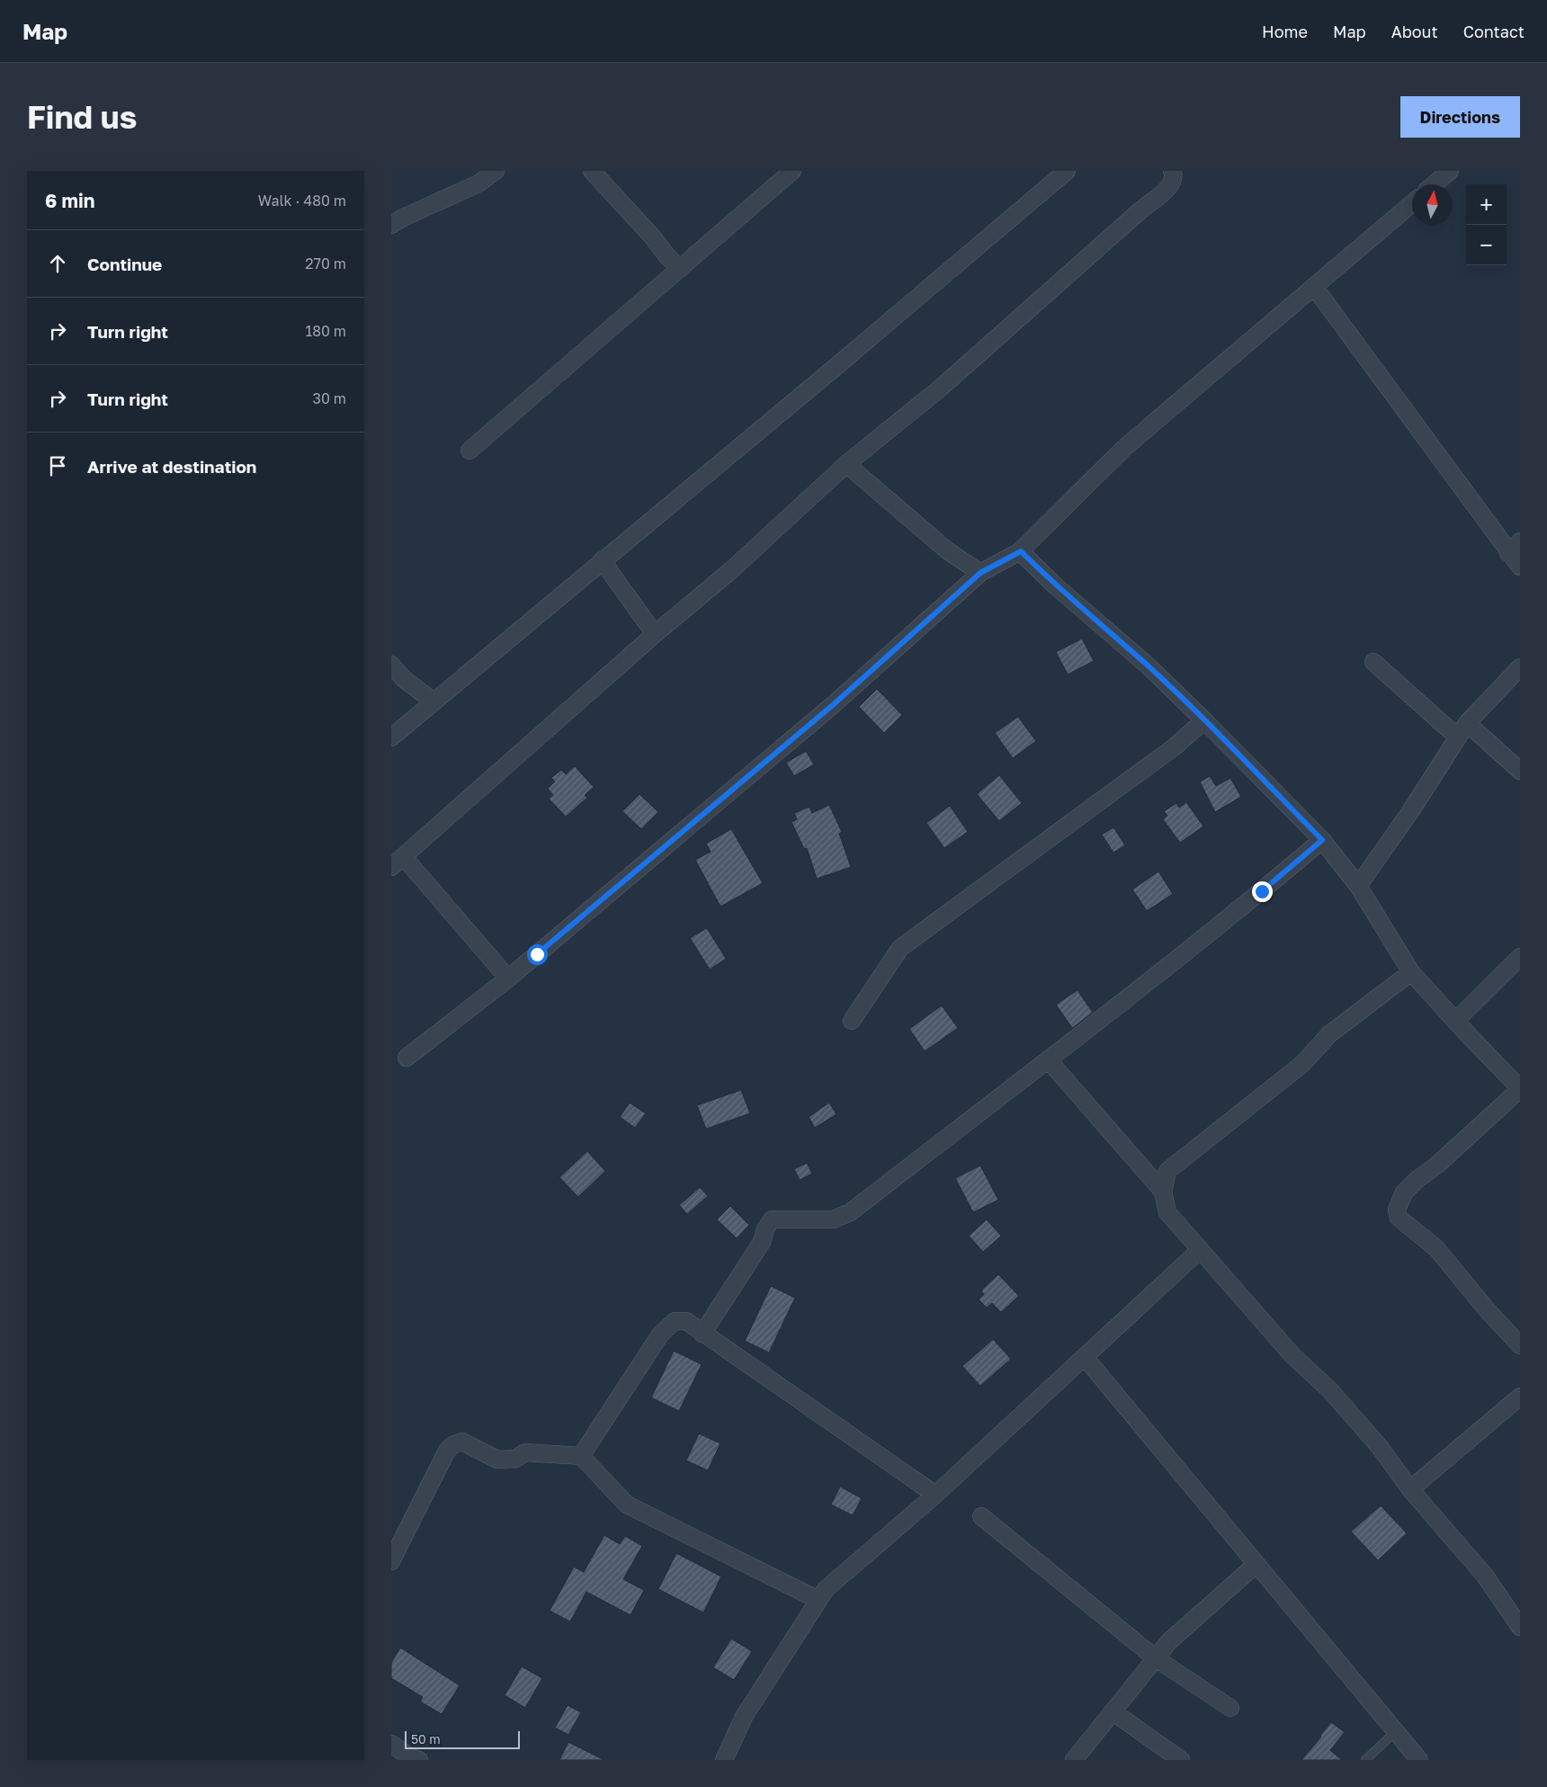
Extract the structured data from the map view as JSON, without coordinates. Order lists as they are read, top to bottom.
{
  "scale_bar": "50 m",
  "north": "top",
  "page": {
    "header": "Map",
    "nav": [
      "Home",
      "Map",
      "About",
      "Contact"
    ],
    "buttons": "Directions",
    "title": "Find us",
    "heading": ["6 min", "Walk · 480 m"],
    "map_buttons": ["+", "−"],
    "list": [
      ["Continue", "270 m"],
      ["Turn right", "180 m"],
      ["Turn right", "30 m"],
      "Arrive at destination"
    ],
    "scale": "50 m"
  }
}
